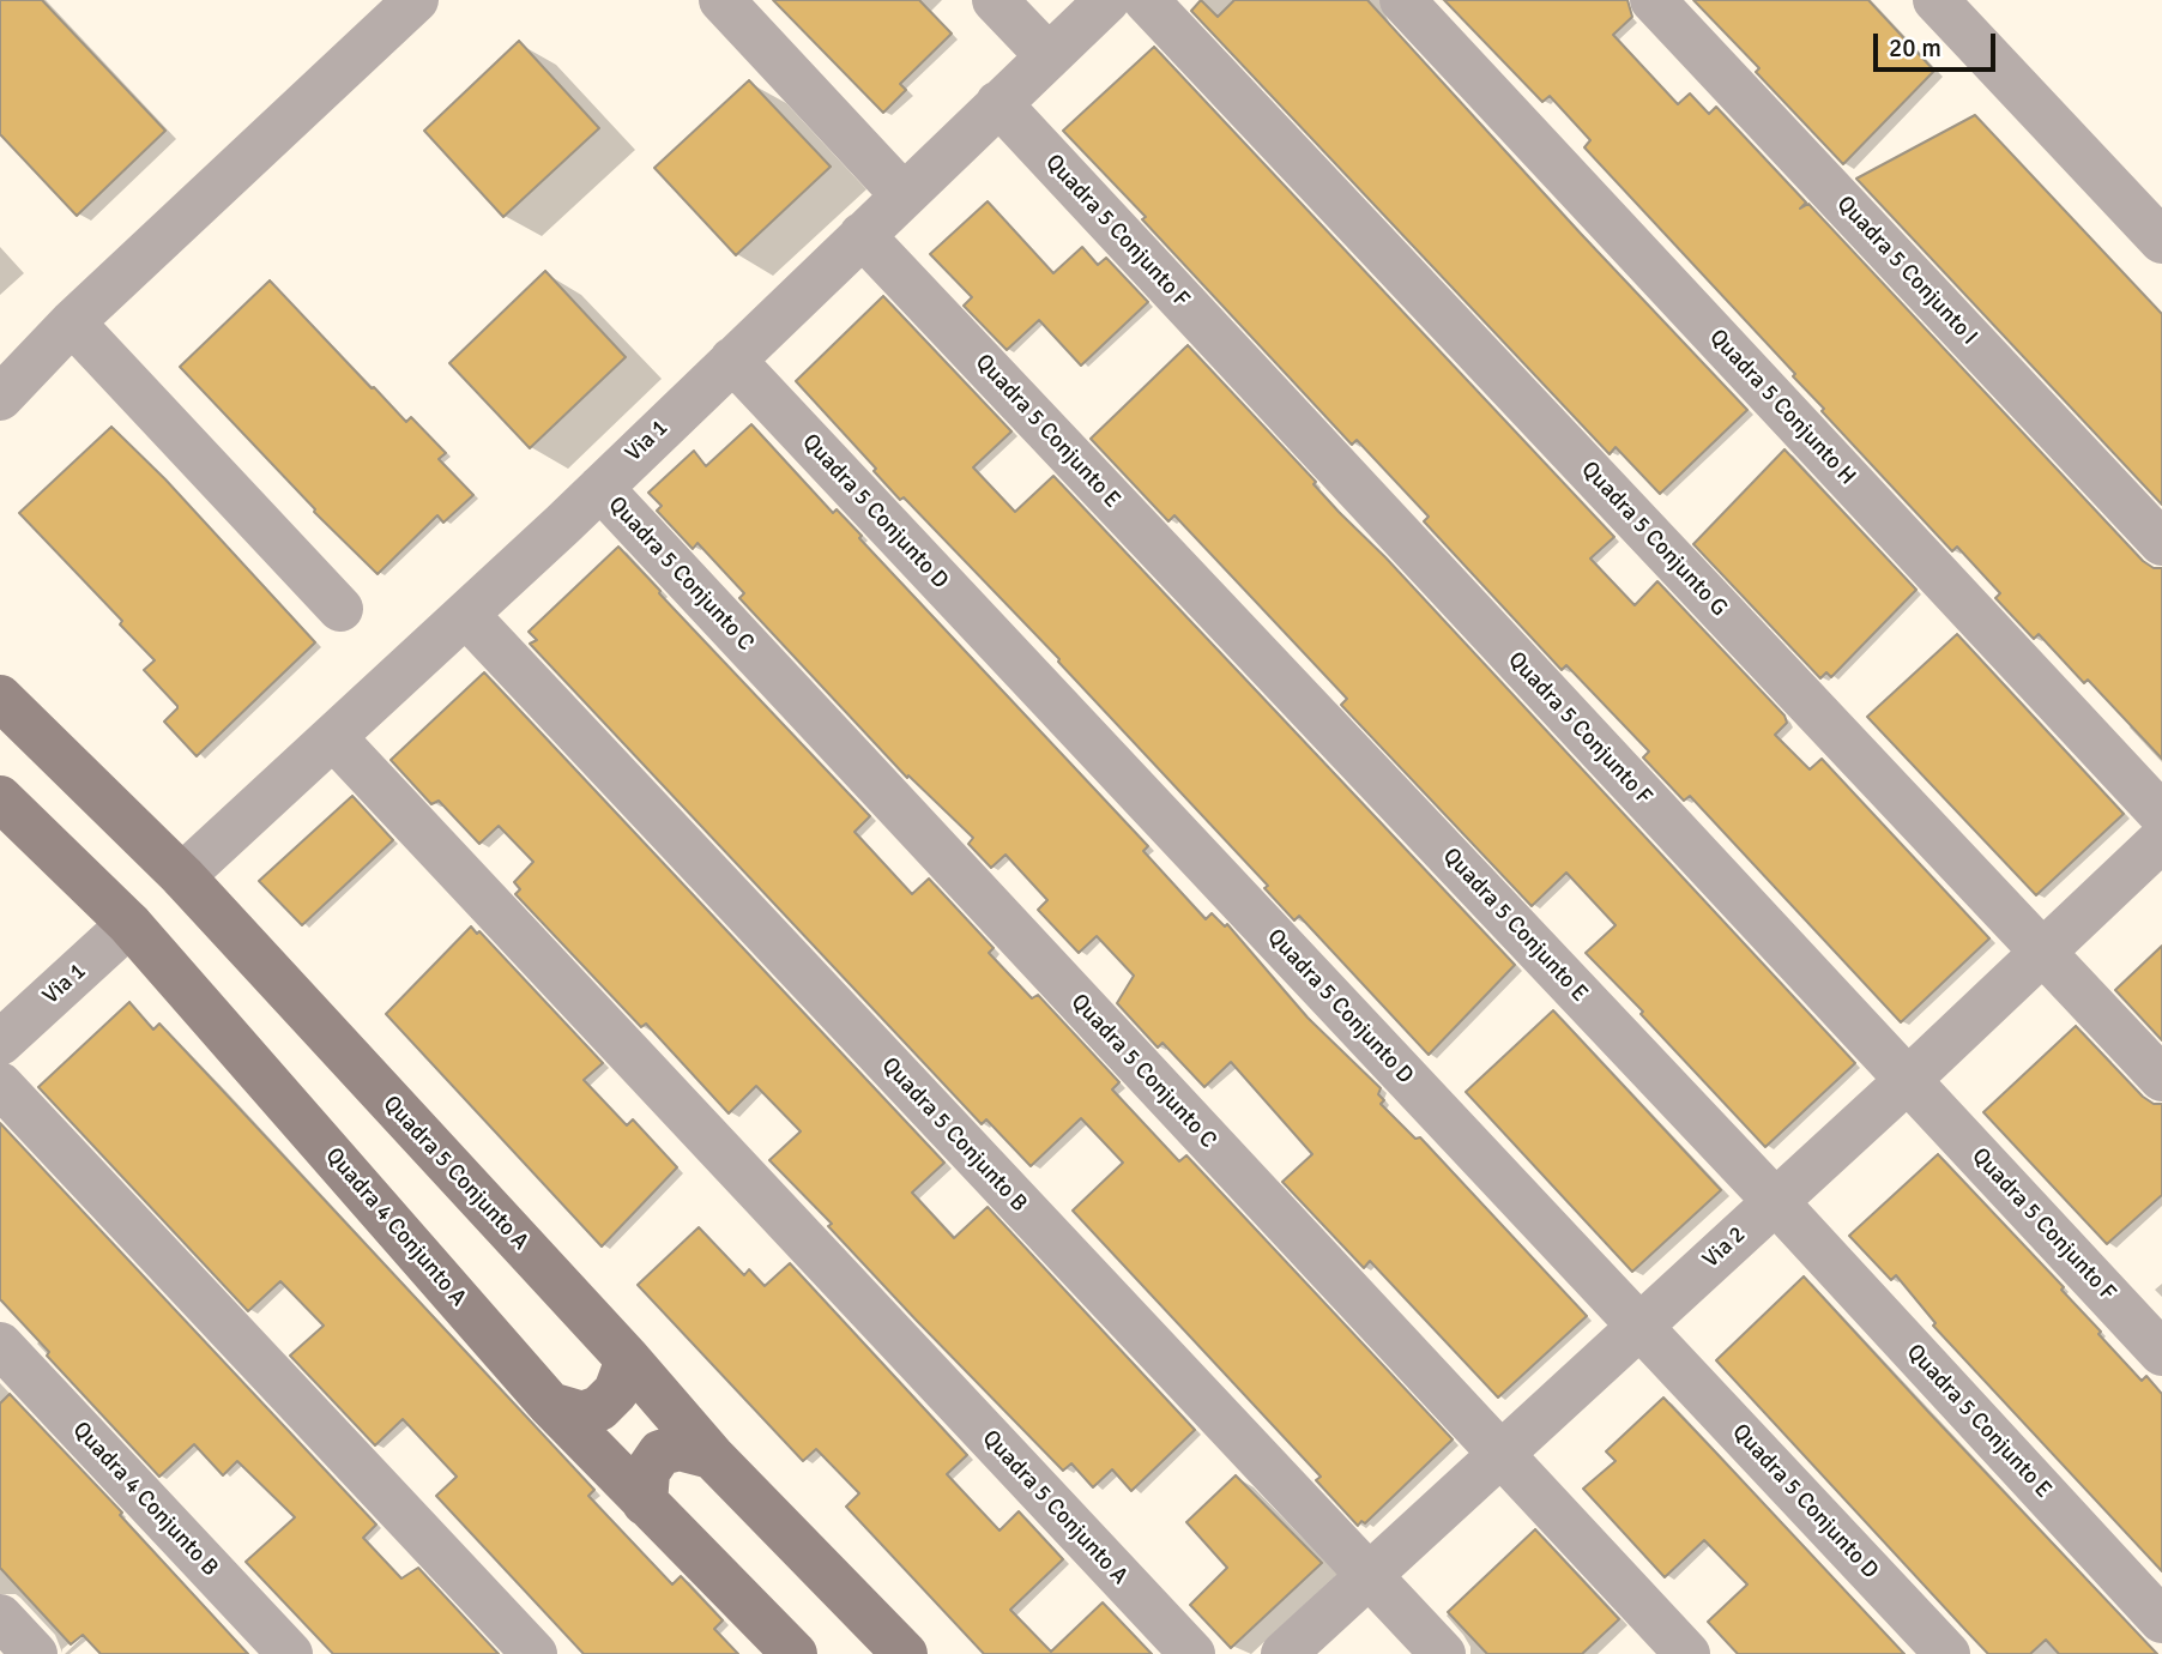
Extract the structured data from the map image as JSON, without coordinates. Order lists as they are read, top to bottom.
{
  "streets": {
    "street": [
      "Quadra 5 Conjunto F",
      "Quadra 5 Conjunto I",
      "Quadra 5 Conjunto H",
      "Quadra 5 Conjunto E",
      "Via 1",
      "Quadra 5 Conjunto D",
      "Quadra 5 Conjunto G",
      "Quadra 5 Conjunto C",
      "Quadra 5 Conjunto B",
      "Quadra 5 Conjunto A",
      "Quadra 4 Conjunto A",
      "Via 2",
      "Quadra 4 Conjunto B"
    ]
  },
  "crossings": [
    ["Quadra 5 Conjunto F", "Via 1"],
    ["Quadra 5 Conjunto F", "Via 2"],
    ["Quadra 5 Conjunto E", "Via 1"],
    ["Quadra 5 Conjunto E", "Via 2"],
    ["Via 1", "Quadra 5 Conjunto D"],
    ["Via 1", "Quadra 5 Conjunto C"],
    ["Via 1", "Quadra 5 Conjunto B"],
    ["Via 1", "Quadra 5 Conjunto A"],
    ["Via 1", "Quadra 4 Conjunto A"],
    ["Quadra 5 Conjunto D", "Via 2"],
    ["Quadra 5 Conjunto G", "Via 2"],
    ["Quadra 5 Conjunto C", "Via 2"],
    ["Quadra 5 Conjunto B", "Via 2"]
  ],
  "scale_bar": "20 m"
}
